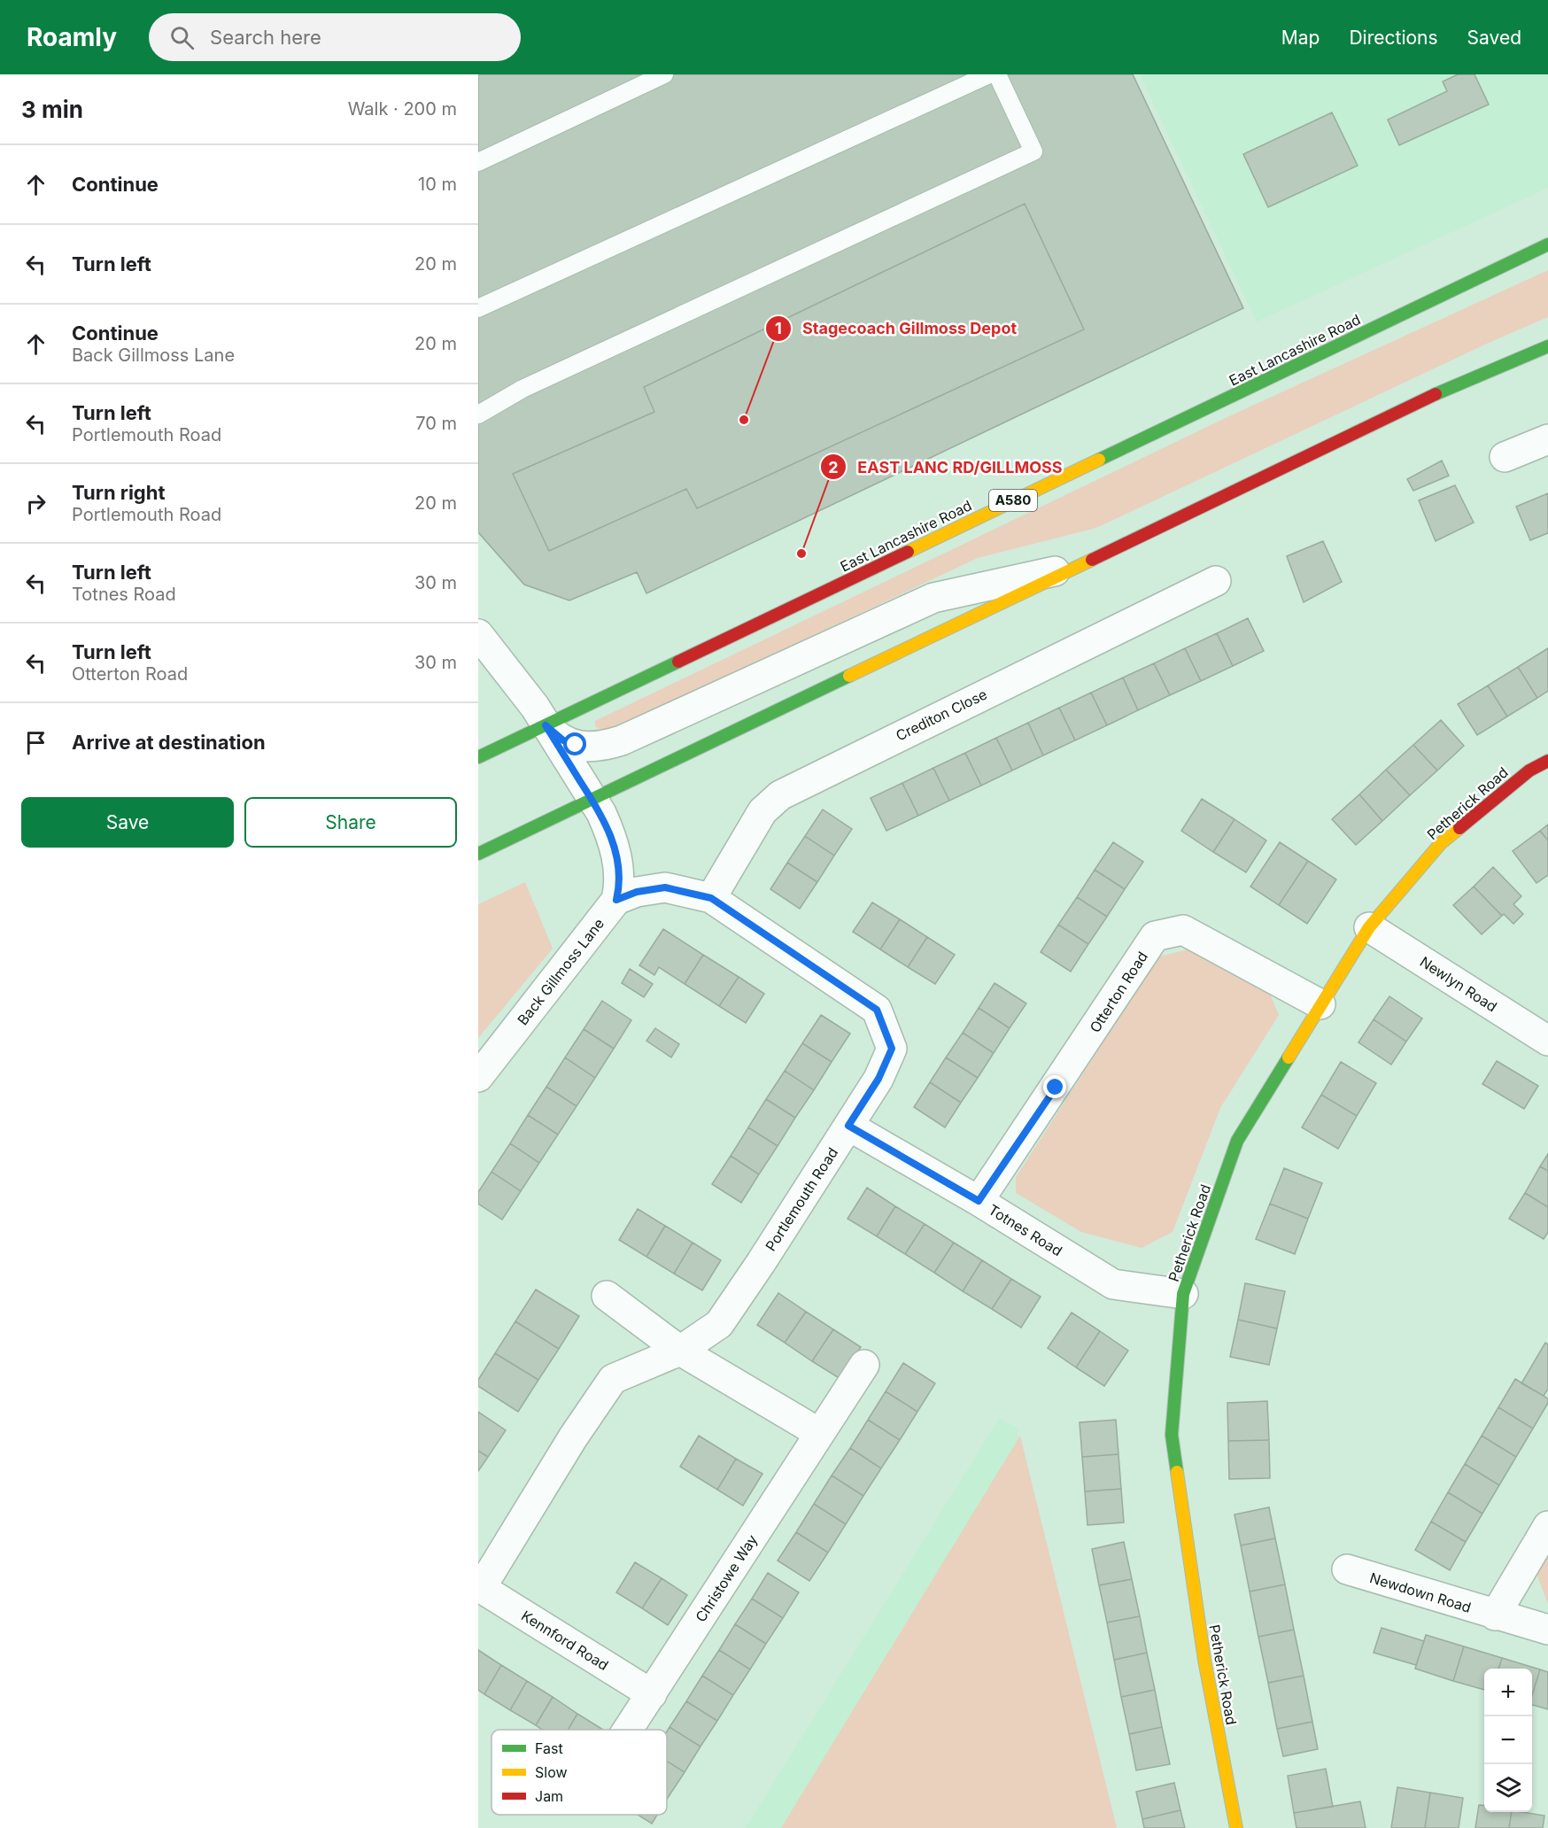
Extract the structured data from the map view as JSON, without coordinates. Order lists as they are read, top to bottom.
{
  "streets": {
    "main road": ["East Lancashire Road", "A580", "Petherick Road"],
    "street": [
      "Crediton Close",
      "Back Gillmoss Lane",
      "Newlyn Road",
      "Otterton Road",
      "Portlemouth Road",
      "Totnes Road",
      "Christowe Way",
      "Newdown Road",
      "Kennford Road"
    ]
  },
  "crossings": [
    ["Crediton Close", "Portlemouth Road"],
    ["Petherick Road", "Newlyn Road"],
    ["Petherick Road", "Otterton Road"],
    ["Petherick Road", "Totnes Road"],
    ["Back Gillmoss Lane", "Portlemouth Road"],
    ["Otterton Road", "Totnes Road"],
    ["Portlemouth Road", "Totnes Road"],
    ["Portlemouth Road", "Kennford Road"],
    ["Christowe Way", "Kennford Road"]
  ],
  "places": ["Stagecoach Gillmoss Depot", "EAST LANC RD/GILLMOSS"],
  "legend": ["Fast", "Slow", "Jam"],
  "page": {
    "header": "Roamly",
    "search": "Search here",
    "nav": ["Map", "Directions", "Saved"],
    "heading": ["3 min", "Walk · 200 m"],
    "list": [
      ["Continue", "10 m"],
      ["Turn left", "20 m"],
      ["Continue", "Back Gillmoss Lane", "20 m"],
      ["Turn left", "Portlemouth Road", "70 m"],
      ["Turn right", "Portlemouth Road", "20 m"],
      ["Turn left", "Totnes Road", "30 m"],
      ["Turn left", "Otterton Road", "30 m"],
      "Arrive at destination"
    ],
    "buttons": ["Save", "Share"],
    "map_buttons": ["+", "−"]
  }
}
